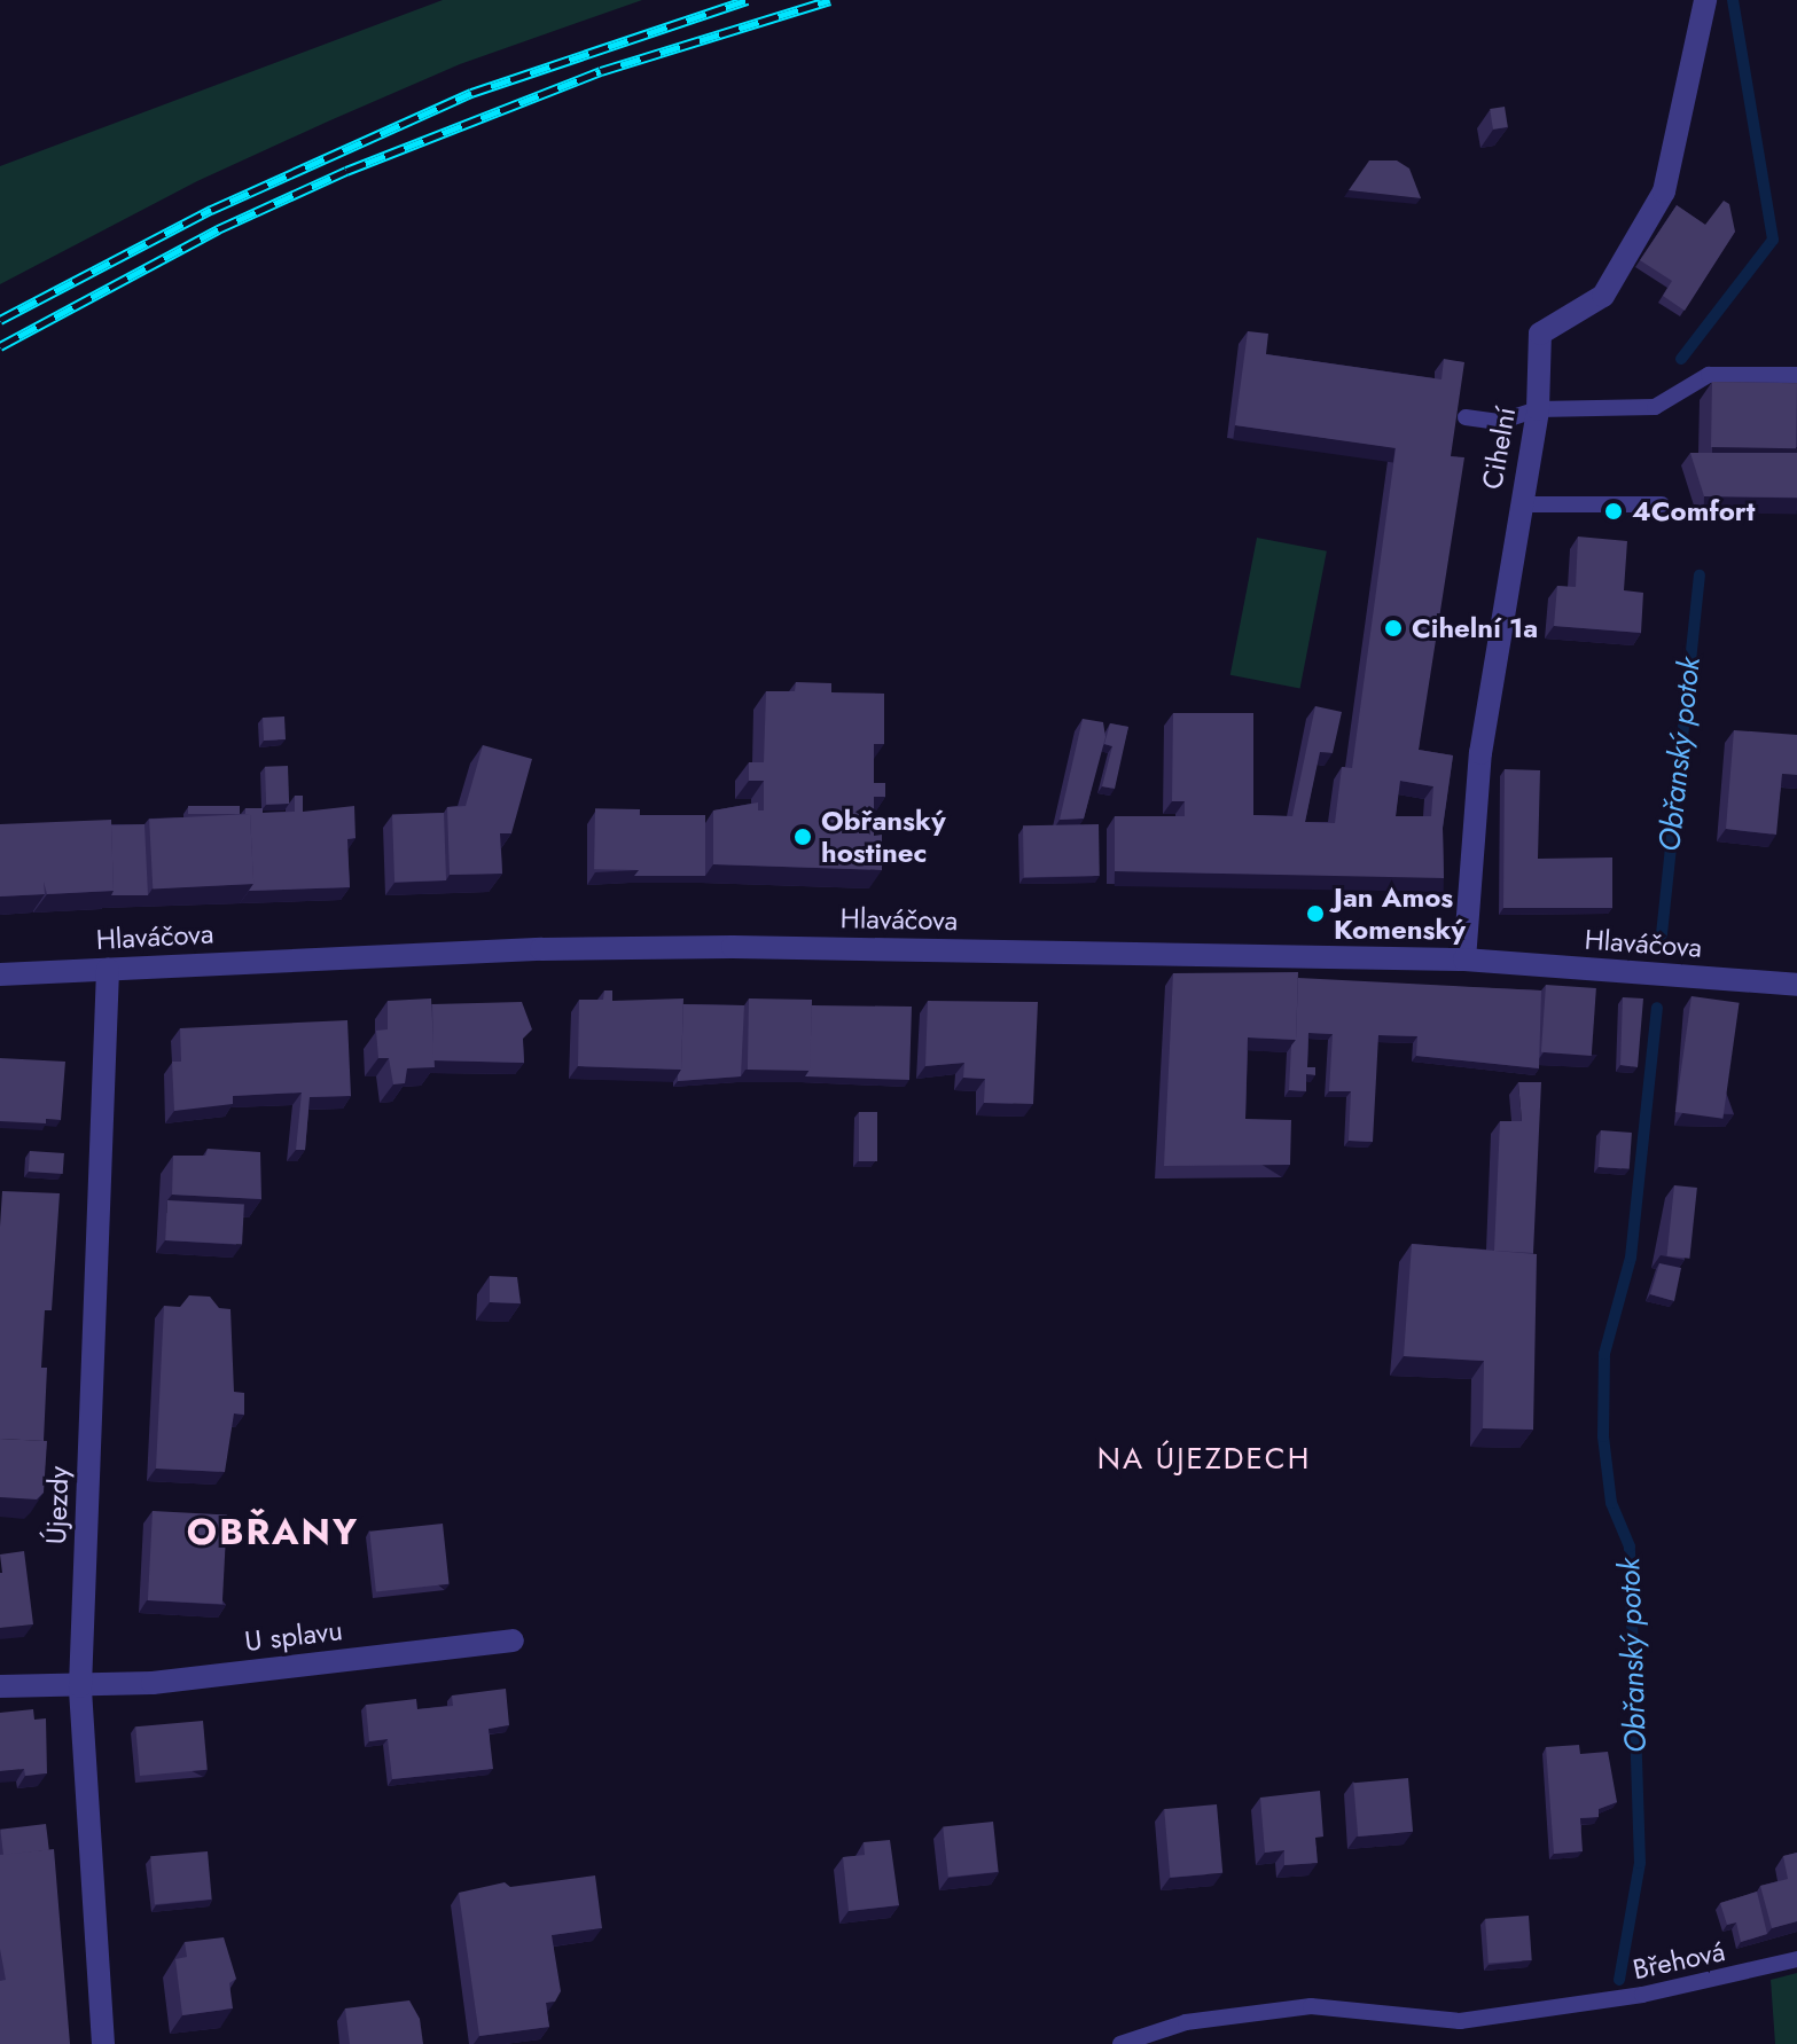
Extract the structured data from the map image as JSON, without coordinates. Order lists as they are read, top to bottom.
{
  "streets": {
    "street": [
      "Cihelní",
      "Hlaváčova",
      "Újezdy",
      "U splavu"
    ],
    "lane": ["Břehová"]
  },
  "crossings": [
    ["Cihelní", "Hlaváčova"],
    ["Hlaváčova", "Újezdy"],
    ["Újezdy", "U splavu"]
  ],
  "districts": ["NA ÚJEZDECH", "OBŘANY"],
  "water": ["Obřanský potok"],
  "places": [
    "4Comfort",
    "Cihelní 1a",
    "Obřanský hostinec",
    "Jan Amos Komenský"
  ]
}
